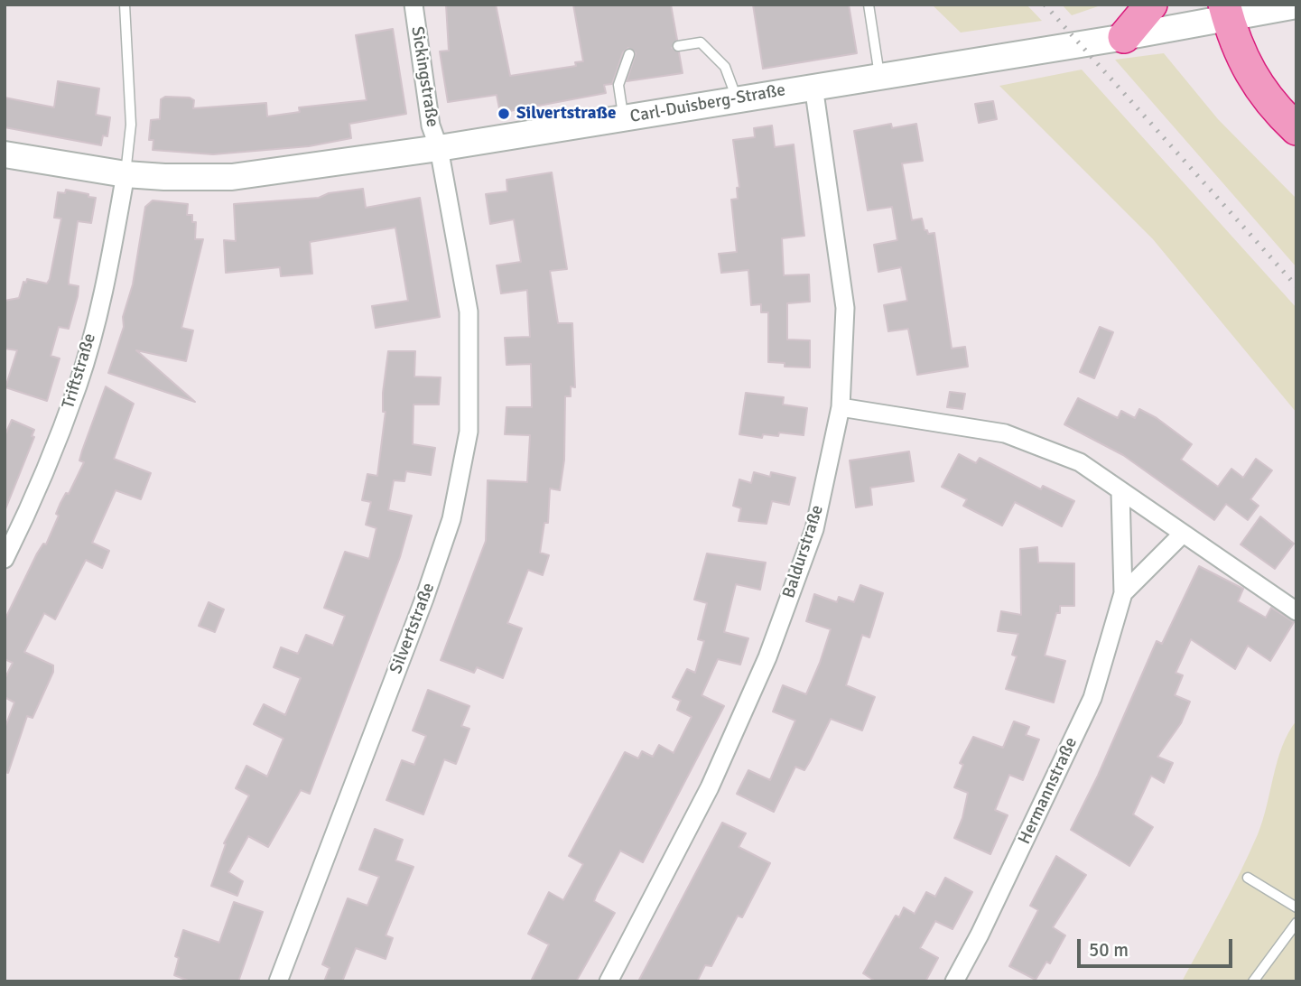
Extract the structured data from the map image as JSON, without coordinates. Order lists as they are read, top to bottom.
{
  "streets": {
    "main road": ["Carl-Duisberg-Straße"],
    "street": [
      "Sickingstraße",
      "Triftstraße",
      "Baldurstraße",
      "Silvertstraße",
      "Hermannstraße"
    ]
  },
  "crossings": [
    ["Sickingstraße", "Carl-Duisberg-Straße"],
    ["Sickingstraße", "Silvertstraße"],
    ["Carl-Duisberg-Straße", "Triftstraße"],
    ["Carl-Duisberg-Straße", "Baldurstraße"],
    ["Carl-Duisberg-Straße", "Silvertstraße"]
  ],
  "places": ["Silvertstraße"],
  "scale_bar": "50 m"
}
